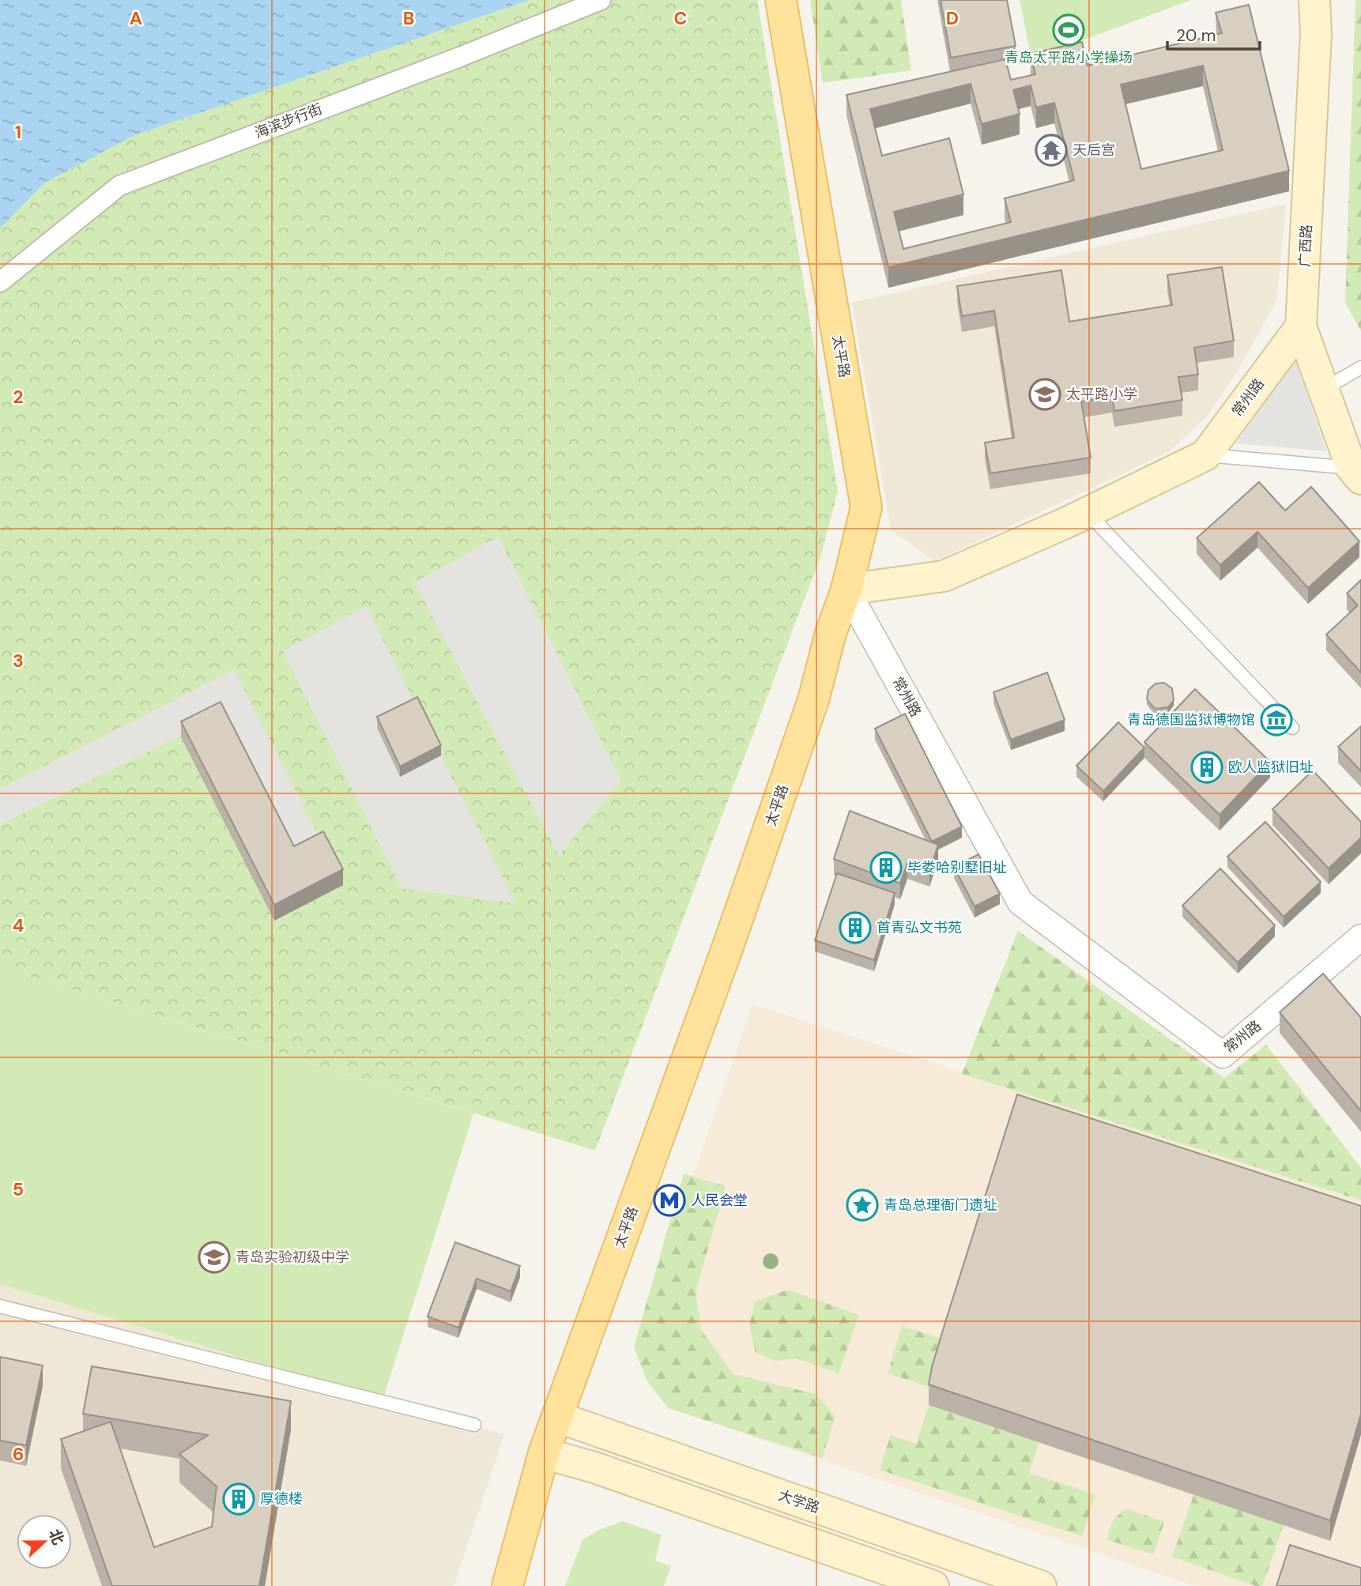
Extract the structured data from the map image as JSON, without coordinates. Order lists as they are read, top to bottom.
{
  "streets": {
    "main road": [
      "广西路",
      "太平路",
      "常州路",
      "大学路"
    ],
    "street": ["海滨步行街"]
  },
  "crossings": [
    ["广西路", "常州路"],
    ["太平路", "常州路"],
    ["太平路", "大学路"]
  ],
  "places": {
    "sports": ["青岛太平路小学操场"],
    "temple": ["天后宫"],
    "school or university": ["太平路小学", "青岛实验初级中学"],
    "museum": ["青岛德国监狱博物馆"],
    "building": [
      "欧人监狱旧址",
      "毕娄哈别墅旧址",
      "首青弘文书苑",
      "厚德楼"
    ],
    "metro station": ["人民会堂"],
    "place": ["青岛总理衙门遗址"]
  },
  "scale_bar": "20 m",
  "north": "right",
  "grid": {
    "columns": [
      "A",
      "B",
      "C",
      "D"
    ],
    "rows": [
      "1",
      "2",
      "3",
      "4",
      "5",
      "6"
    ]
  }
}
